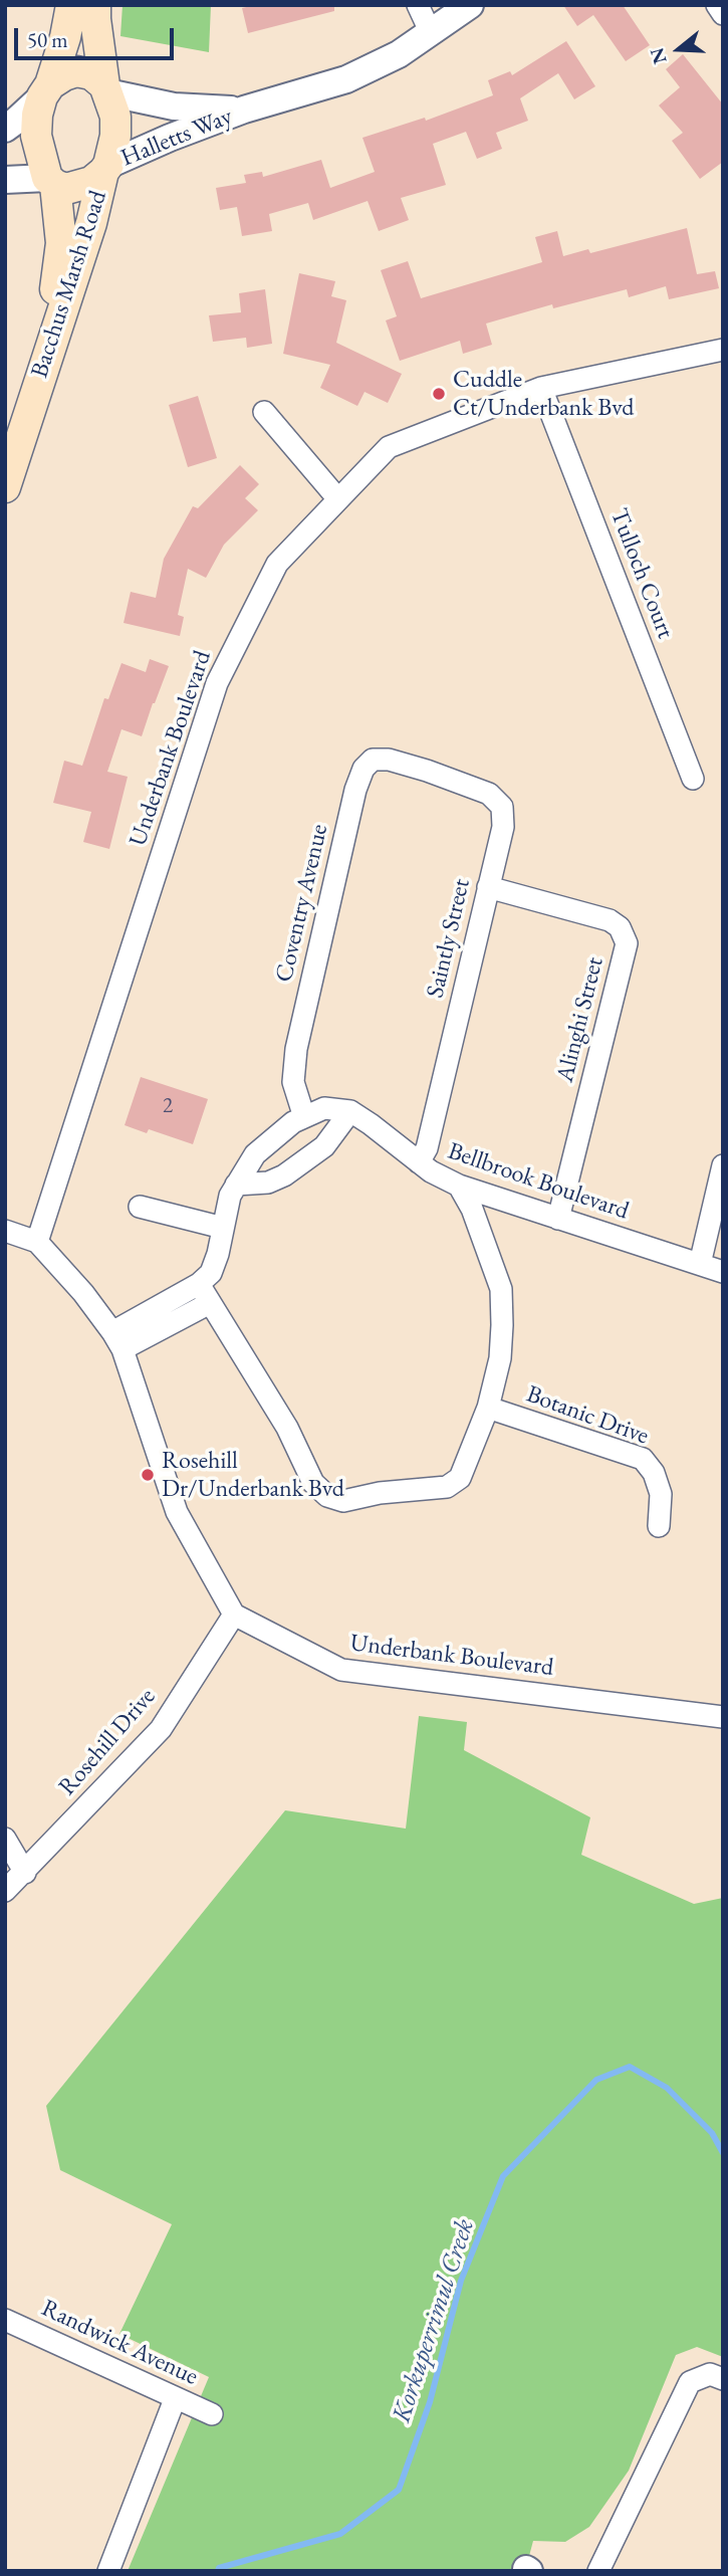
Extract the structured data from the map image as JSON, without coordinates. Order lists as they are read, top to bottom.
{
  "streets": {
    "main road": ["Bacchus Marsh Road"],
    "street": [
      "Halletts Way",
      "Tulloch Court",
      "Underbank Boulevard",
      "Coventry Avenue",
      "Saintly Street",
      "Alinghi Street",
      "Bellbrook Boulevard",
      "Botanic Drive",
      "Rosehill Drive",
      "Randwick Avenue"
    ]
  },
  "crossings": [
    ["Halletts Way", "Bacchus Marsh Road"],
    ["Tulloch Court", "Underbank Boulevard"],
    ["Underbank Boulevard", "Rosehill Drive"],
    ["Coventry Avenue", "Saintly Street"],
    ["Saintly Street", "Alinghi Street"],
    ["Saintly Street", "Bellbrook Boulevard"],
    ["Alinghi Street", "Bellbrook Boulevard"]
  ],
  "water": ["Korkuperrimul Creek"],
  "places": ["Cuddle Ct/Underbank Bvd", "Rosehill Dr/Underbank Bvd"],
  "house_numbers": ["2"],
  "scale_bar": "50 m",
  "north": "left"
}
